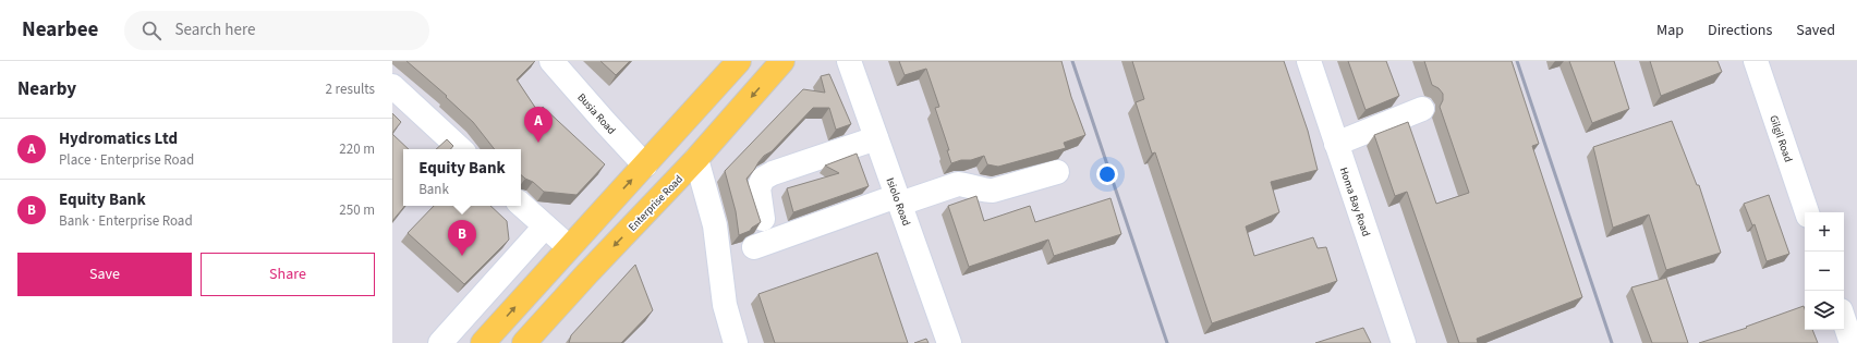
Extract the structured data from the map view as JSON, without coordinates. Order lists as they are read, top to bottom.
{
  "streets": {
    "main road": ["Enterprise Road"],
    "lane": [
      "Busia Road",
      "Gilgil Road",
      "Isiolo Road",
      "Homa Bay Road"
    ]
  },
  "page": {
    "header": "Nearbee",
    "search": "Search here",
    "nav": ["Map", "Directions", "Saved"],
    "heading": ["Nearby", "2 results"],
    "pins": ["A", "B"],
    "list": [
      {
        "mark": "A",
        "name": "Hydromatics Ltd",
        "note": "Place · Enterprise Road",
        "value": "220 m"
      },
      {
        "mark": "B",
        "name": "Equity Bank",
        "note": "Bank · Enterprise Road",
        "value": "250 m"
      }
    ],
    "popup": ["Equity Bank", "Bank"],
    "map_buttons": ["+", "−"],
    "buttons": ["Save", "Share"]
  }
}
